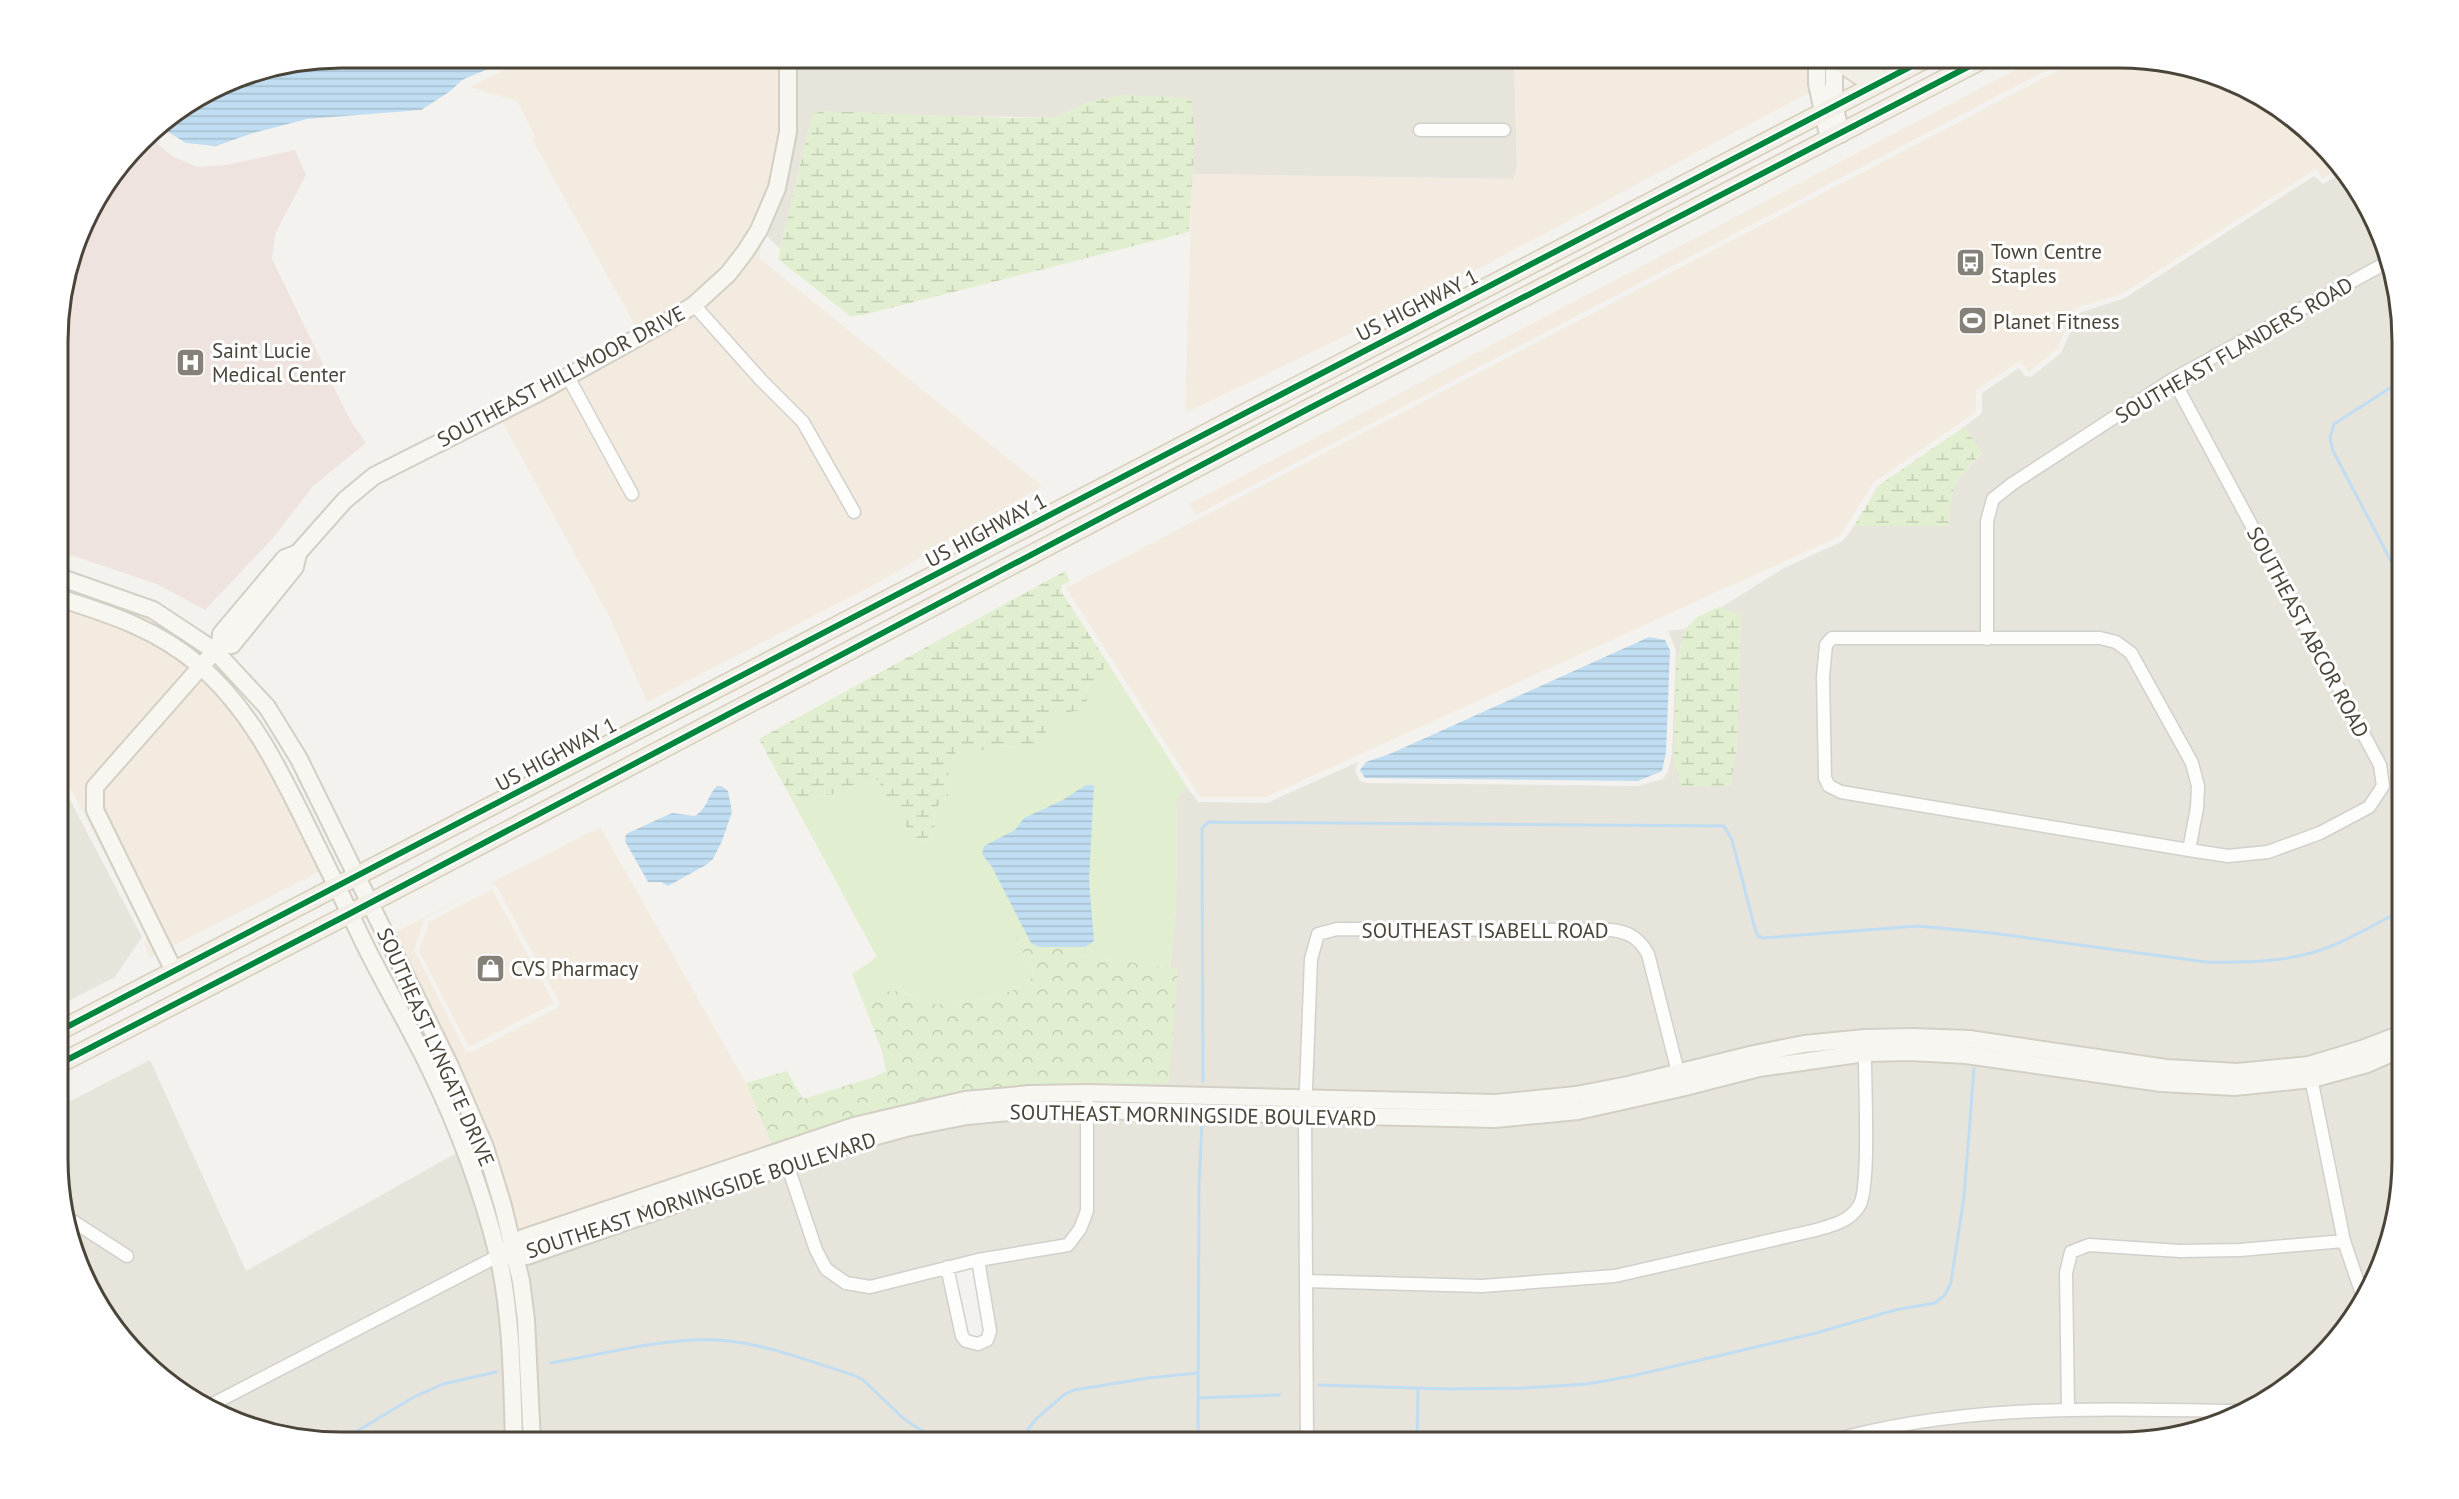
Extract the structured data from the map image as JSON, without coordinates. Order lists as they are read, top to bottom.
{
  "streets": {
    "main road": ["US HIGHWAY 1"],
    "street": [
      "SOUTHEAST FLANDERS ROAD",
      "SOUTHEAST HILLMOOR DRIVE",
      "SOUTHEAST ABCOR ROAD",
      "SOUTHEAST ISABELL ROAD",
      "SOUTHEAST LYNGATE DRIVE",
      "SOUTHEAST MORNINGSIDE BOULEVARD"
    ]
  },
  "crossings": [
    ["US HIGHWAY 1", "SOUTHEAST HILLMOOR DRIVE"],
    ["US HIGHWAY 1", "SOUTHEAST LYNGATE DRIVE"],
    ["SOUTHEAST FLANDERS ROAD", "SOUTHEAST ABCOR ROAD"],
    ["SOUTHEAST HILLMOOR DRIVE", "SOUTHEAST LYNGATE DRIVE"],
    ["SOUTHEAST ISABELL ROAD", "SOUTHEAST MORNINGSIDE BOULEVARD"],
    ["SOUTHEAST LYNGATE DRIVE", "SOUTHEAST MORNINGSIDE BOULEVARD"]
  ],
  "places": {
    "bus stop": ["Town Centre Staples"],
    "sports": ["Planet Fitness"],
    "hospital": ["Saint Lucie Medical Center"],
    "shop": ["CVS Pharmacy"]
  }
}
